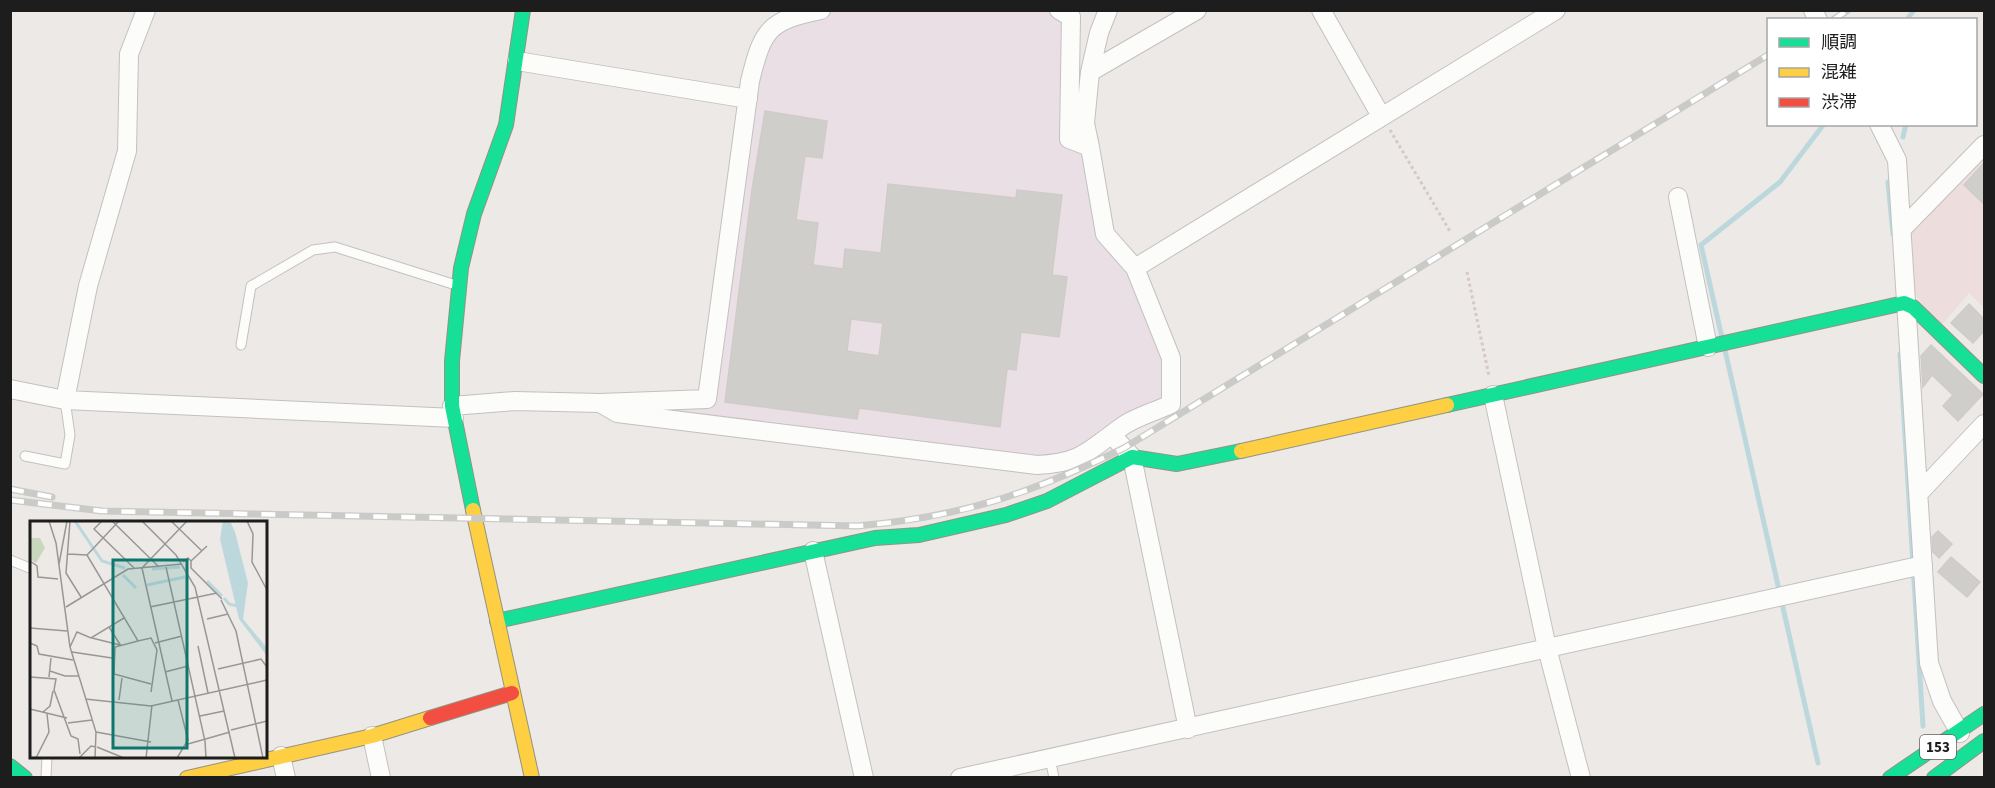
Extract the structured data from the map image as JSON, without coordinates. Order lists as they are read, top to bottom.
{
  "streets": {
    "main road": ["153"]
  },
  "legend": ["順調", "混雑", "渋滞"]
}
